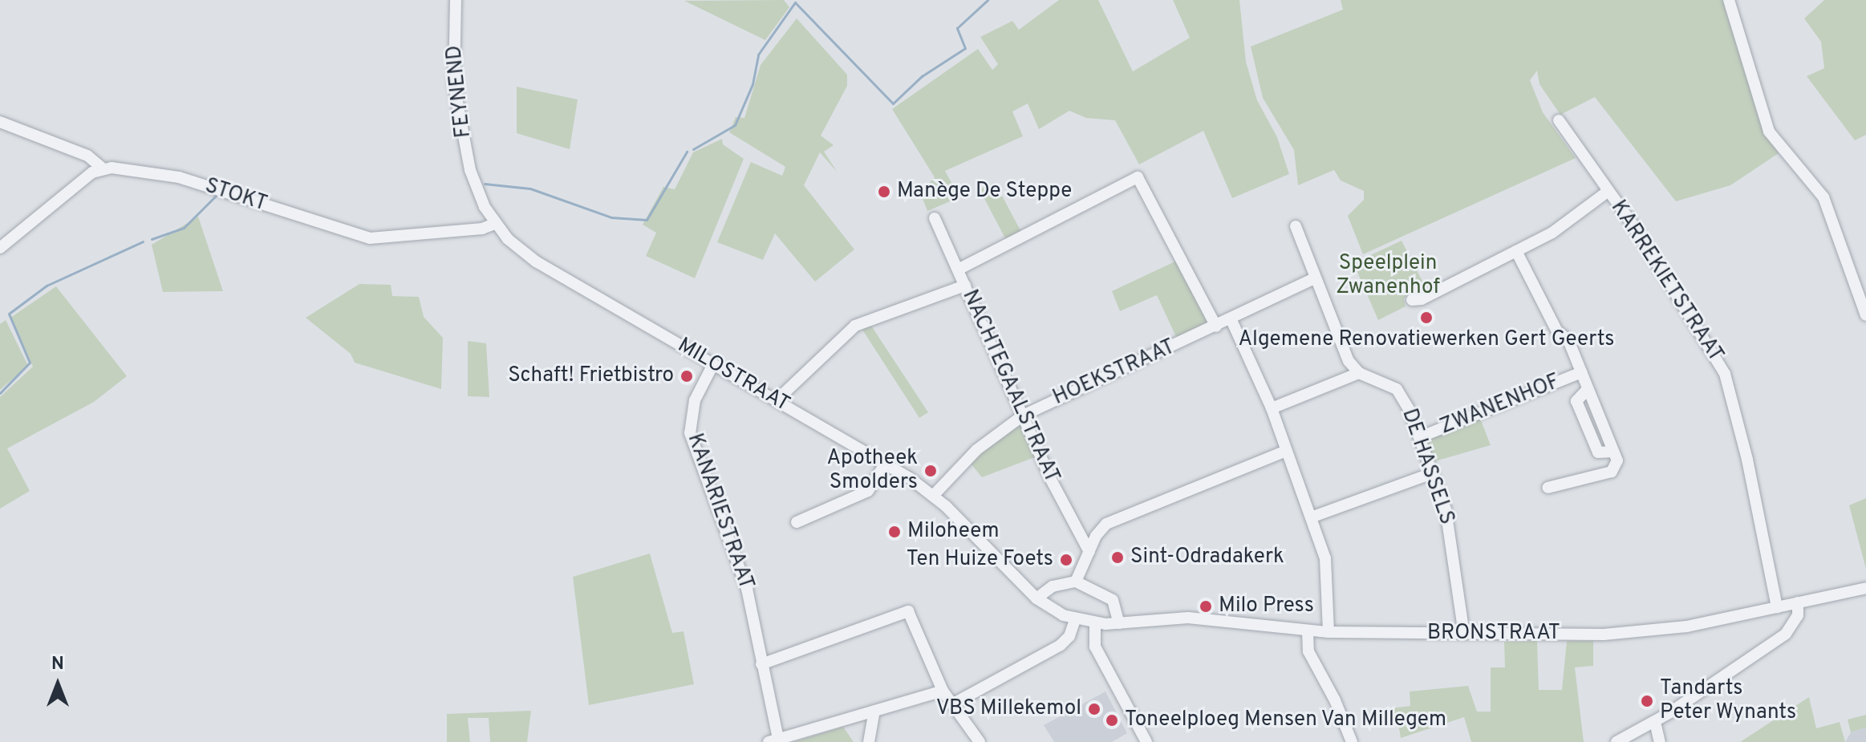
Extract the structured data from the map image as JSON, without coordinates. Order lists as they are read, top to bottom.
{
  "streets": {
    "street": [
      "FEYNEND",
      "STOKT",
      "KARREKIETSTRAAT",
      "HOEKSTRAAT",
      "MILOSTRAAT",
      "NACHTEGAALSTRAAT",
      "ZWANENHOF",
      "DE HASSELS",
      "KANARIESTRAAT",
      "BRONSTRAAT"
    ]
  },
  "crossings": [
    ["FEYNEND", "MILOSTRAAT"],
    ["STOKT", "MILOSTRAAT"],
    ["KARREKIETSTRAAT", "BRONSTRAAT"],
    ["HOEKSTRAAT", "MILOSTRAAT"],
    ["HOEKSTRAAT", "NACHTEGAALSTRAAT"],
    ["MILOSTRAAT", "KANARIESTRAAT"],
    ["MILOSTRAAT", "BRONSTRAAT"],
    ["ZWANENHOF", "DE HASSELS"],
    ["DE HASSELS", "BRONSTRAAT"]
  ],
  "parks": ["Speelplein Zwanenhof"],
  "places": [
    "Manège De Steppe",
    "Algemene Renovatiewerken Gert Geerts",
    "Schaft! Frietbistro",
    "Apotheek Smolders",
    "Miloheem",
    "Sint-Odradakerk",
    "Ten Huize Foets",
    "Milo Press",
    "Tandarts Peter Wynants",
    "VBS Millekemol",
    "Toneelploeg Mensen Van Millegem"
  ],
  "north": "top"
}
